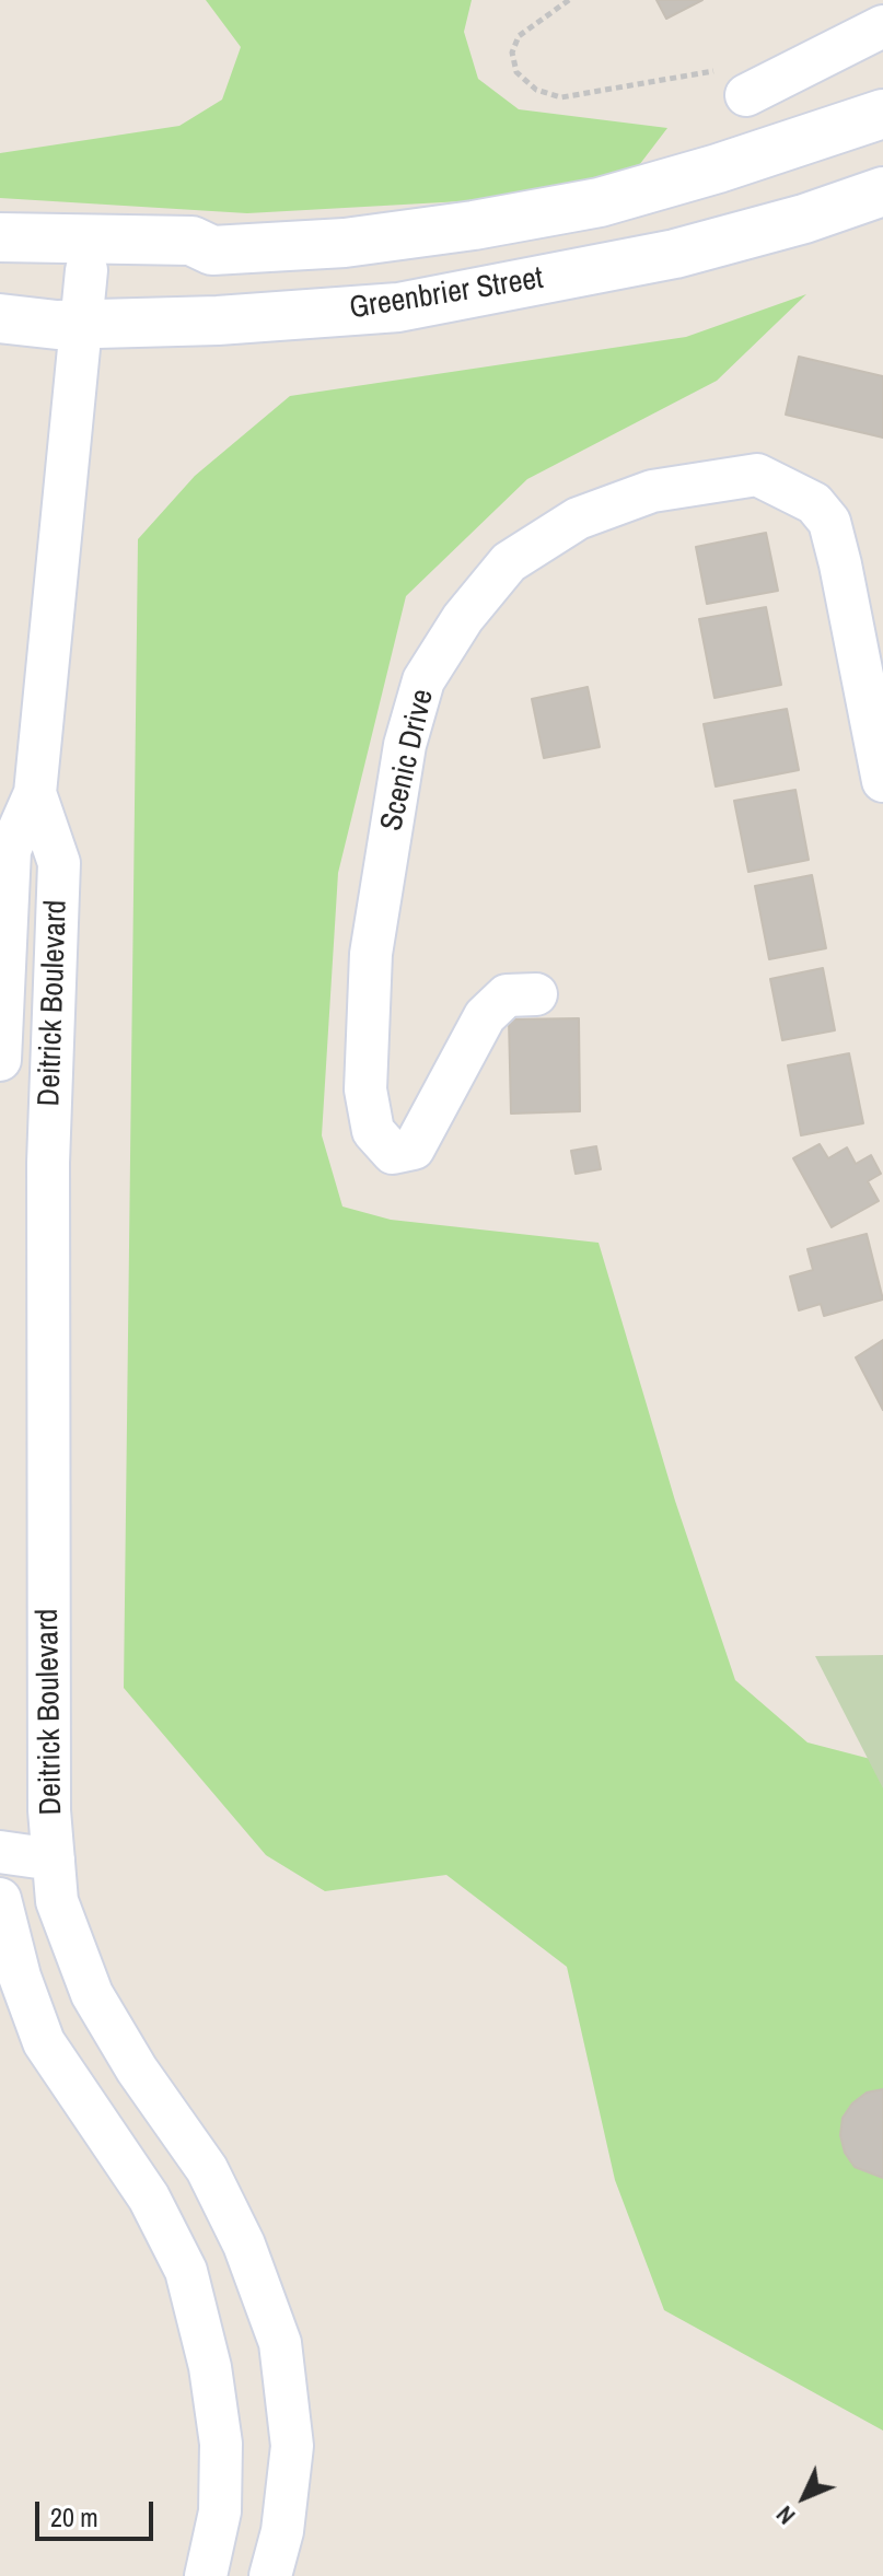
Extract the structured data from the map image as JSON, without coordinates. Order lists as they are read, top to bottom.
{
  "streets": {
    "main road": ["Greenbrier Street"],
    "street": ["Scenic Drive", "Deitrick Boulevard"]
  },
  "crossings": [
    ["Greenbrier Street", "Deitrick Boulevard"]
  ],
  "scale_bar": "20 m",
  "north": "bottom left"
}
